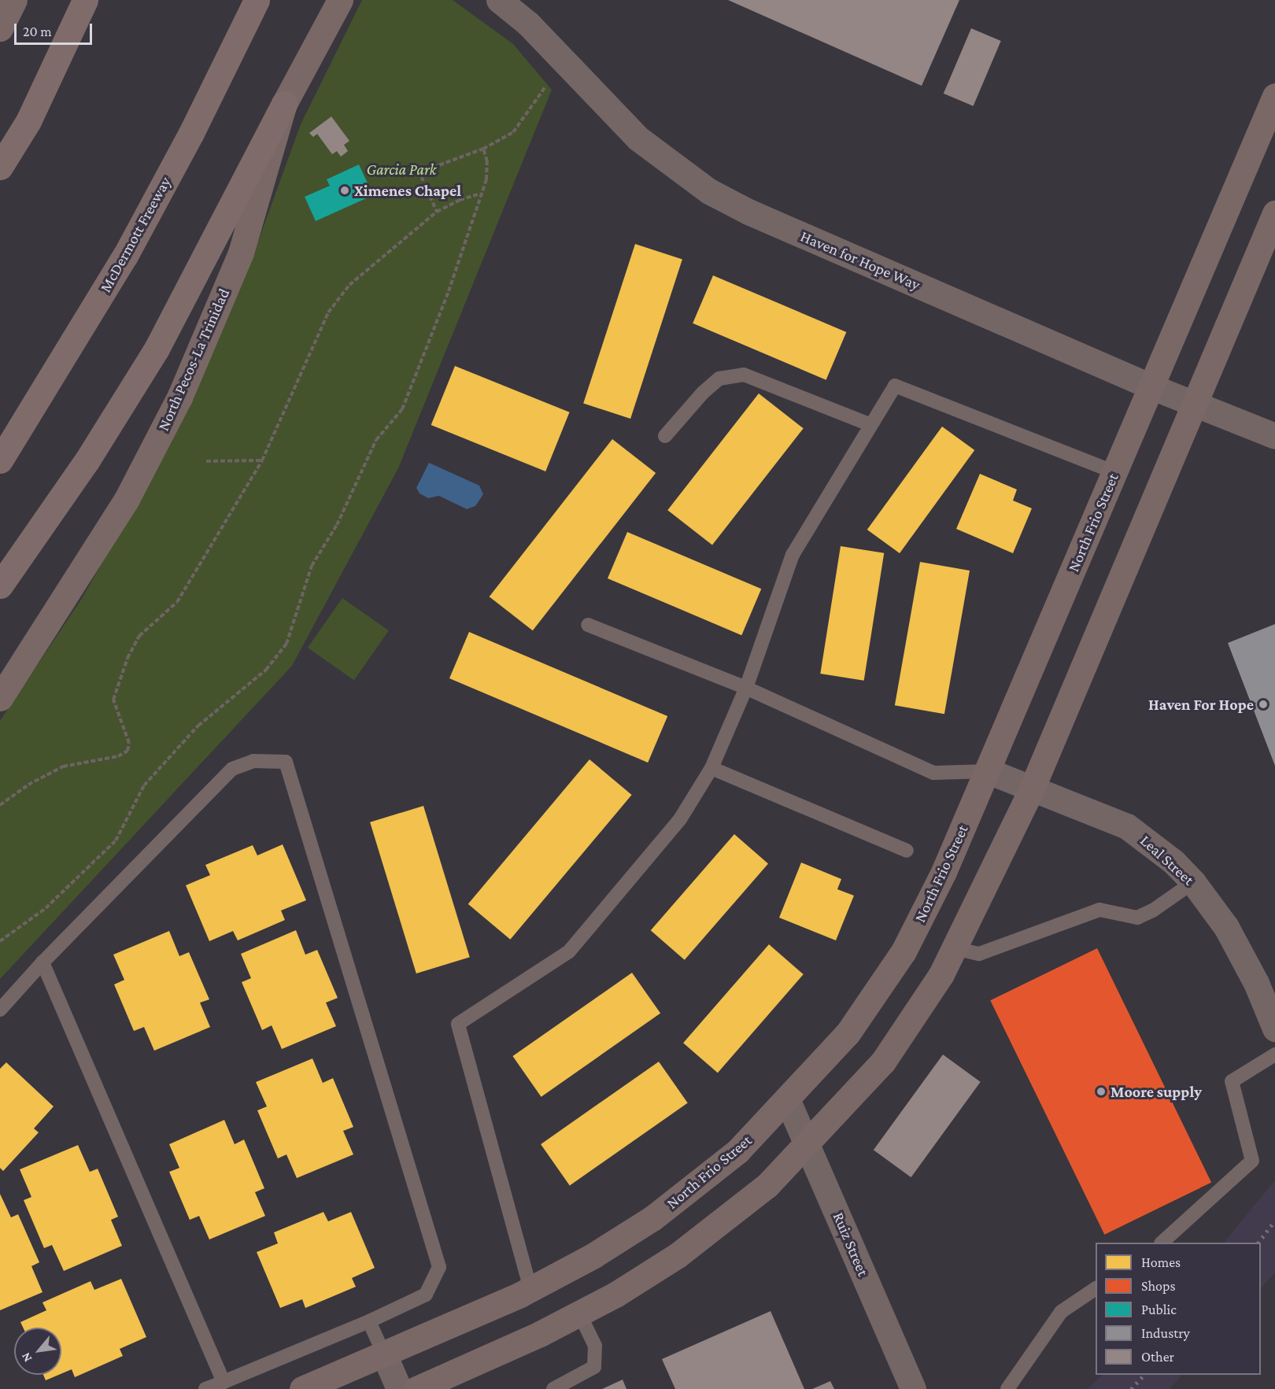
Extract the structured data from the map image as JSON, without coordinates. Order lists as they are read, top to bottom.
{
  "streets": {
    "highway": ["McDermott Freeway"],
    "main road": ["North Pecos-La Trinidad", "North Frio Street"],
    "street": ["Haven for Hope Way", "Leal Street", "Ruiz Street"]
  },
  "crossings": [
    ["Haven for Hope Way", "North Frio Street"],
    ["North Frio Street", "Leal Street"],
    ["North Frio Street", "Ruiz Street"]
  ],
  "parks": ["Garcia Park"],
  "places": ["Ximenes Chapel", "Haven For Hope", "Moore supply"],
  "legend": [
    "Homes",
    "Shops",
    "Public",
    "Industry",
    "Other"
  ],
  "scale_bar": "20 m",
  "north": "bottom left"
}
